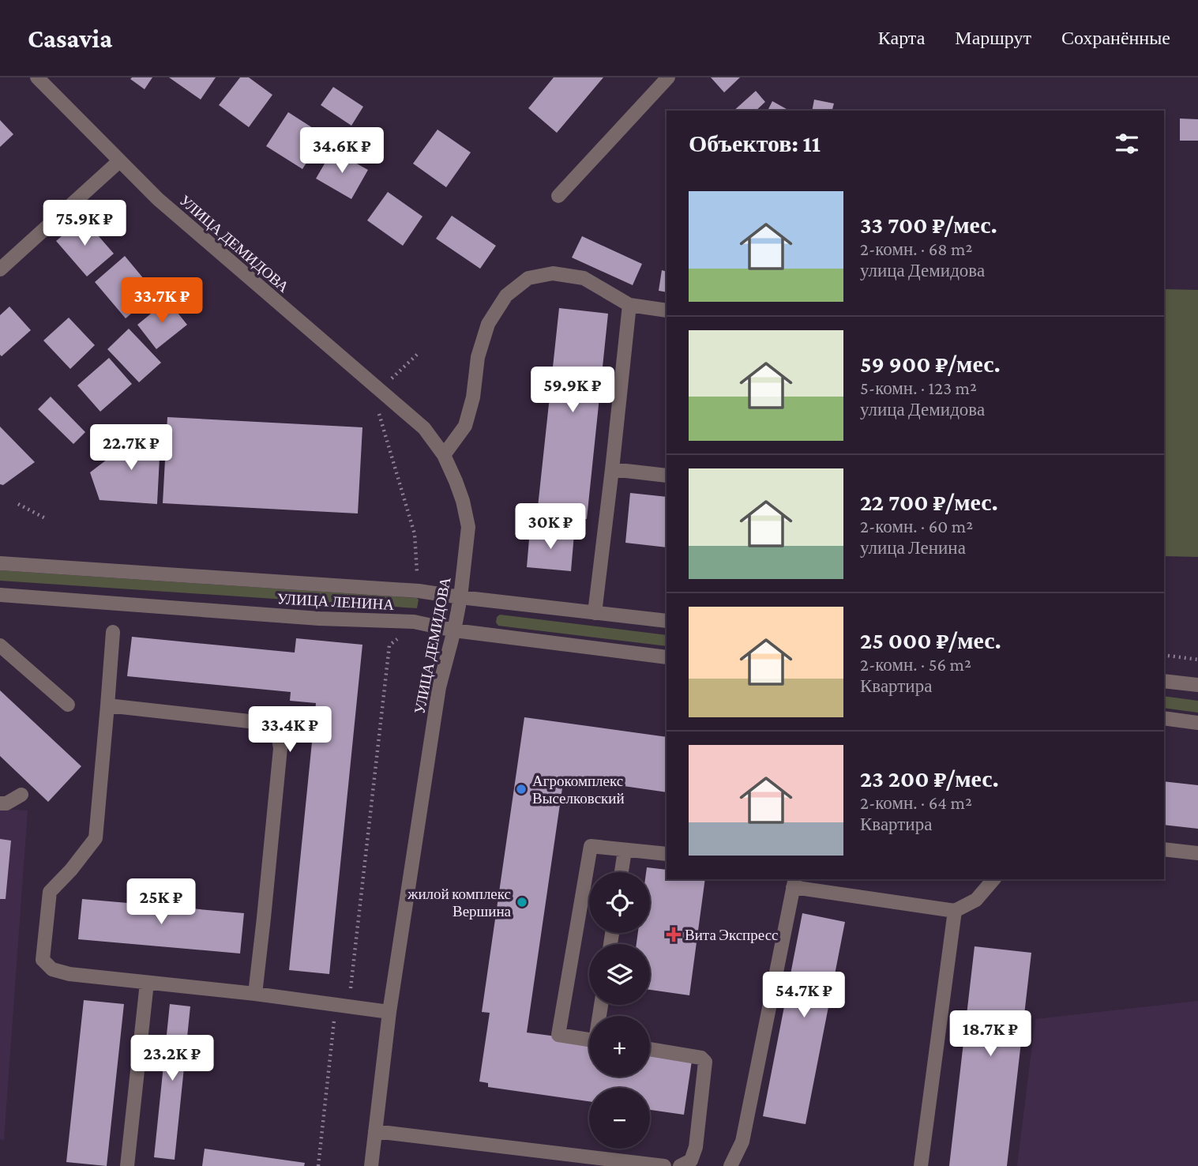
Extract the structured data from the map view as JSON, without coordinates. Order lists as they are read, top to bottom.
{
  "streets": {
    "street": ["УЛИЦА ДЕМИДОВА", "УЛИЦА ЛЕНИНА"]
  },
  "crossings": [
    ["УЛИЦА ДЕМИДОВА", "УЛИЦА ЛЕНИНА"]
  ],
  "places": {
    "other": ["Агрокомплекс Выселковский", "жилой комплекс Вершина"],
    "health": ["Вита Экспресс"]
  },
  "page": {
    "header": "Casavia",
    "nav": ["Карта", "Маршрут", "Сохранённые"],
    "heading": "Объектов: 11",
    "price": [
      "34.6K ₽",
      "75.9K ₽",
      "33.7K ₽",
      "59.9K ₽",
      "22.7K ₽",
      "30K ₽",
      "33.4K ₽",
      "25K ₽",
      "54.7K ₽",
      "18.7K ₽",
      "23.2K ₽"
    ],
    "list": [
      {
        "name": "33 700 ₽/мес.",
        "note": "2-комн. · 68 m² · улица Демидова"
      },
      {
        "name": "59 900 ₽/мес.",
        "note": "5-комн. · 123 m² · улица Демидова"
      },
      {
        "name": "22 700 ₽/мес.",
        "note": "2-комн. · 60 m² · улица Ленина"
      },
      {
        "name": "25 000 ₽/мес.",
        "note": "2-комн. · 56 m² · Квартира"
      },
      {
        "name": "23 200 ₽/мес.",
        "note": "2-комн. · 64 m² · Квартира"
      }
    ],
    "map_buttons": ["+", "−"]
  }
}
